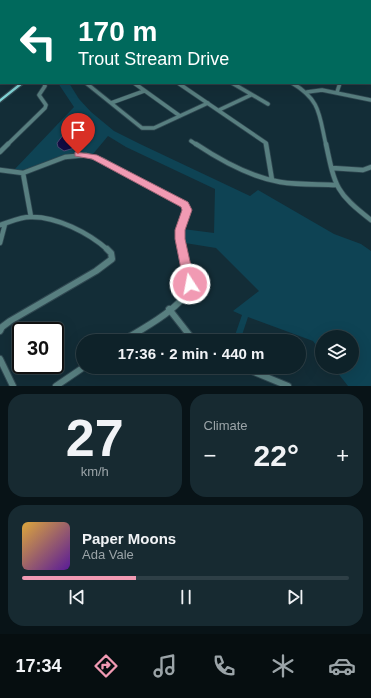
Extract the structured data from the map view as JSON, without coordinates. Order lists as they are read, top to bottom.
{
  "page": {
    "turn": ["170 m", "Trout Stream Drive"],
    "limit": "30",
    "trip": "17:36 · 2 min · 440 m",
    "tile": [
      ["27", "km/h"],
      "Climate"
    ],
    "heat": ["−", "22°", "+"],
    "song": ["Paper Moons", "Ada Vale"],
    "tabs": "17:34"
  }
}
